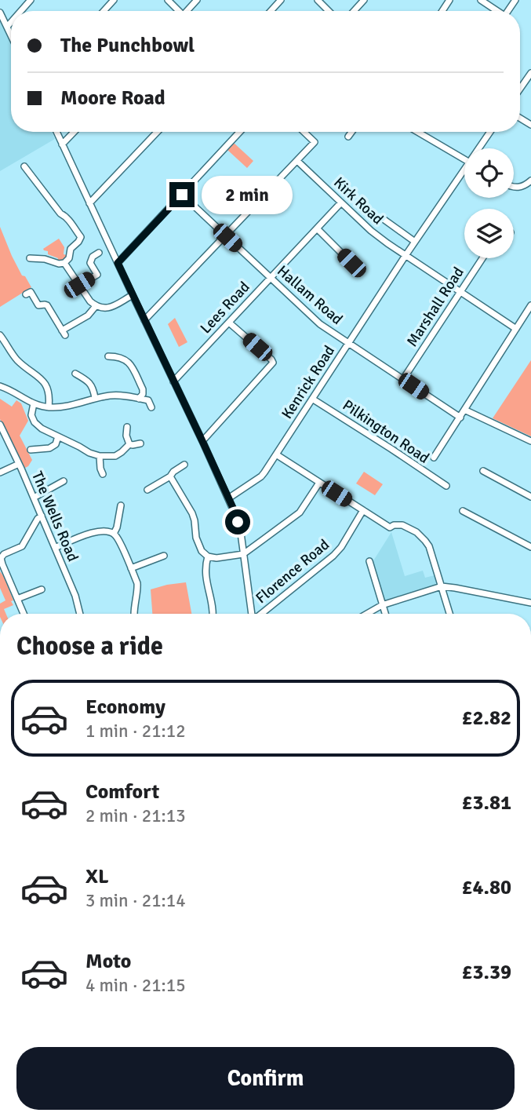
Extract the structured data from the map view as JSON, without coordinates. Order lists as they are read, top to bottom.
{
  "streets": {
    "street": [
      "Kirk Road",
      "Hallam Road",
      "Marshall Road",
      "Lees Road",
      "Kenrick Road",
      "Pilkington Road",
      "The Wells Road",
      "Florence Road"
    ]
  },
  "crossings": [
    ["Kirk Road", "Marshall Road"],
    ["Kirk Road", "Lees Road"],
    ["Kirk Road", "Kenrick Road"],
    ["Hallam Road", "Marshall Road"],
    ["Hallam Road", "Lees Road"],
    ["Hallam Road", "Kenrick Road"],
    ["Kenrick Road", "Pilkington Road"]
  ],
  "page": {
    "banner": ["The Punchbowl", "Moore Road"],
    "bubble": "2 min",
    "heading": "Choose a ride",
    "list": [
      {
        "name": "Economy",
        "note": "1 min · 21:12",
        "value": "£2.82"
      },
      {
        "name": "Comfort",
        "note": "2 min · 21:13",
        "value": "£3.81"
      },
      {
        "name": "XL",
        "note": "3 min · 21:14",
        "value": "£4.80"
      },
      {
        "name": "Moto",
        "note": "4 min · 21:15",
        "value": "£3.39"
      }
    ],
    "buttons": "Confirm"
  }
}
